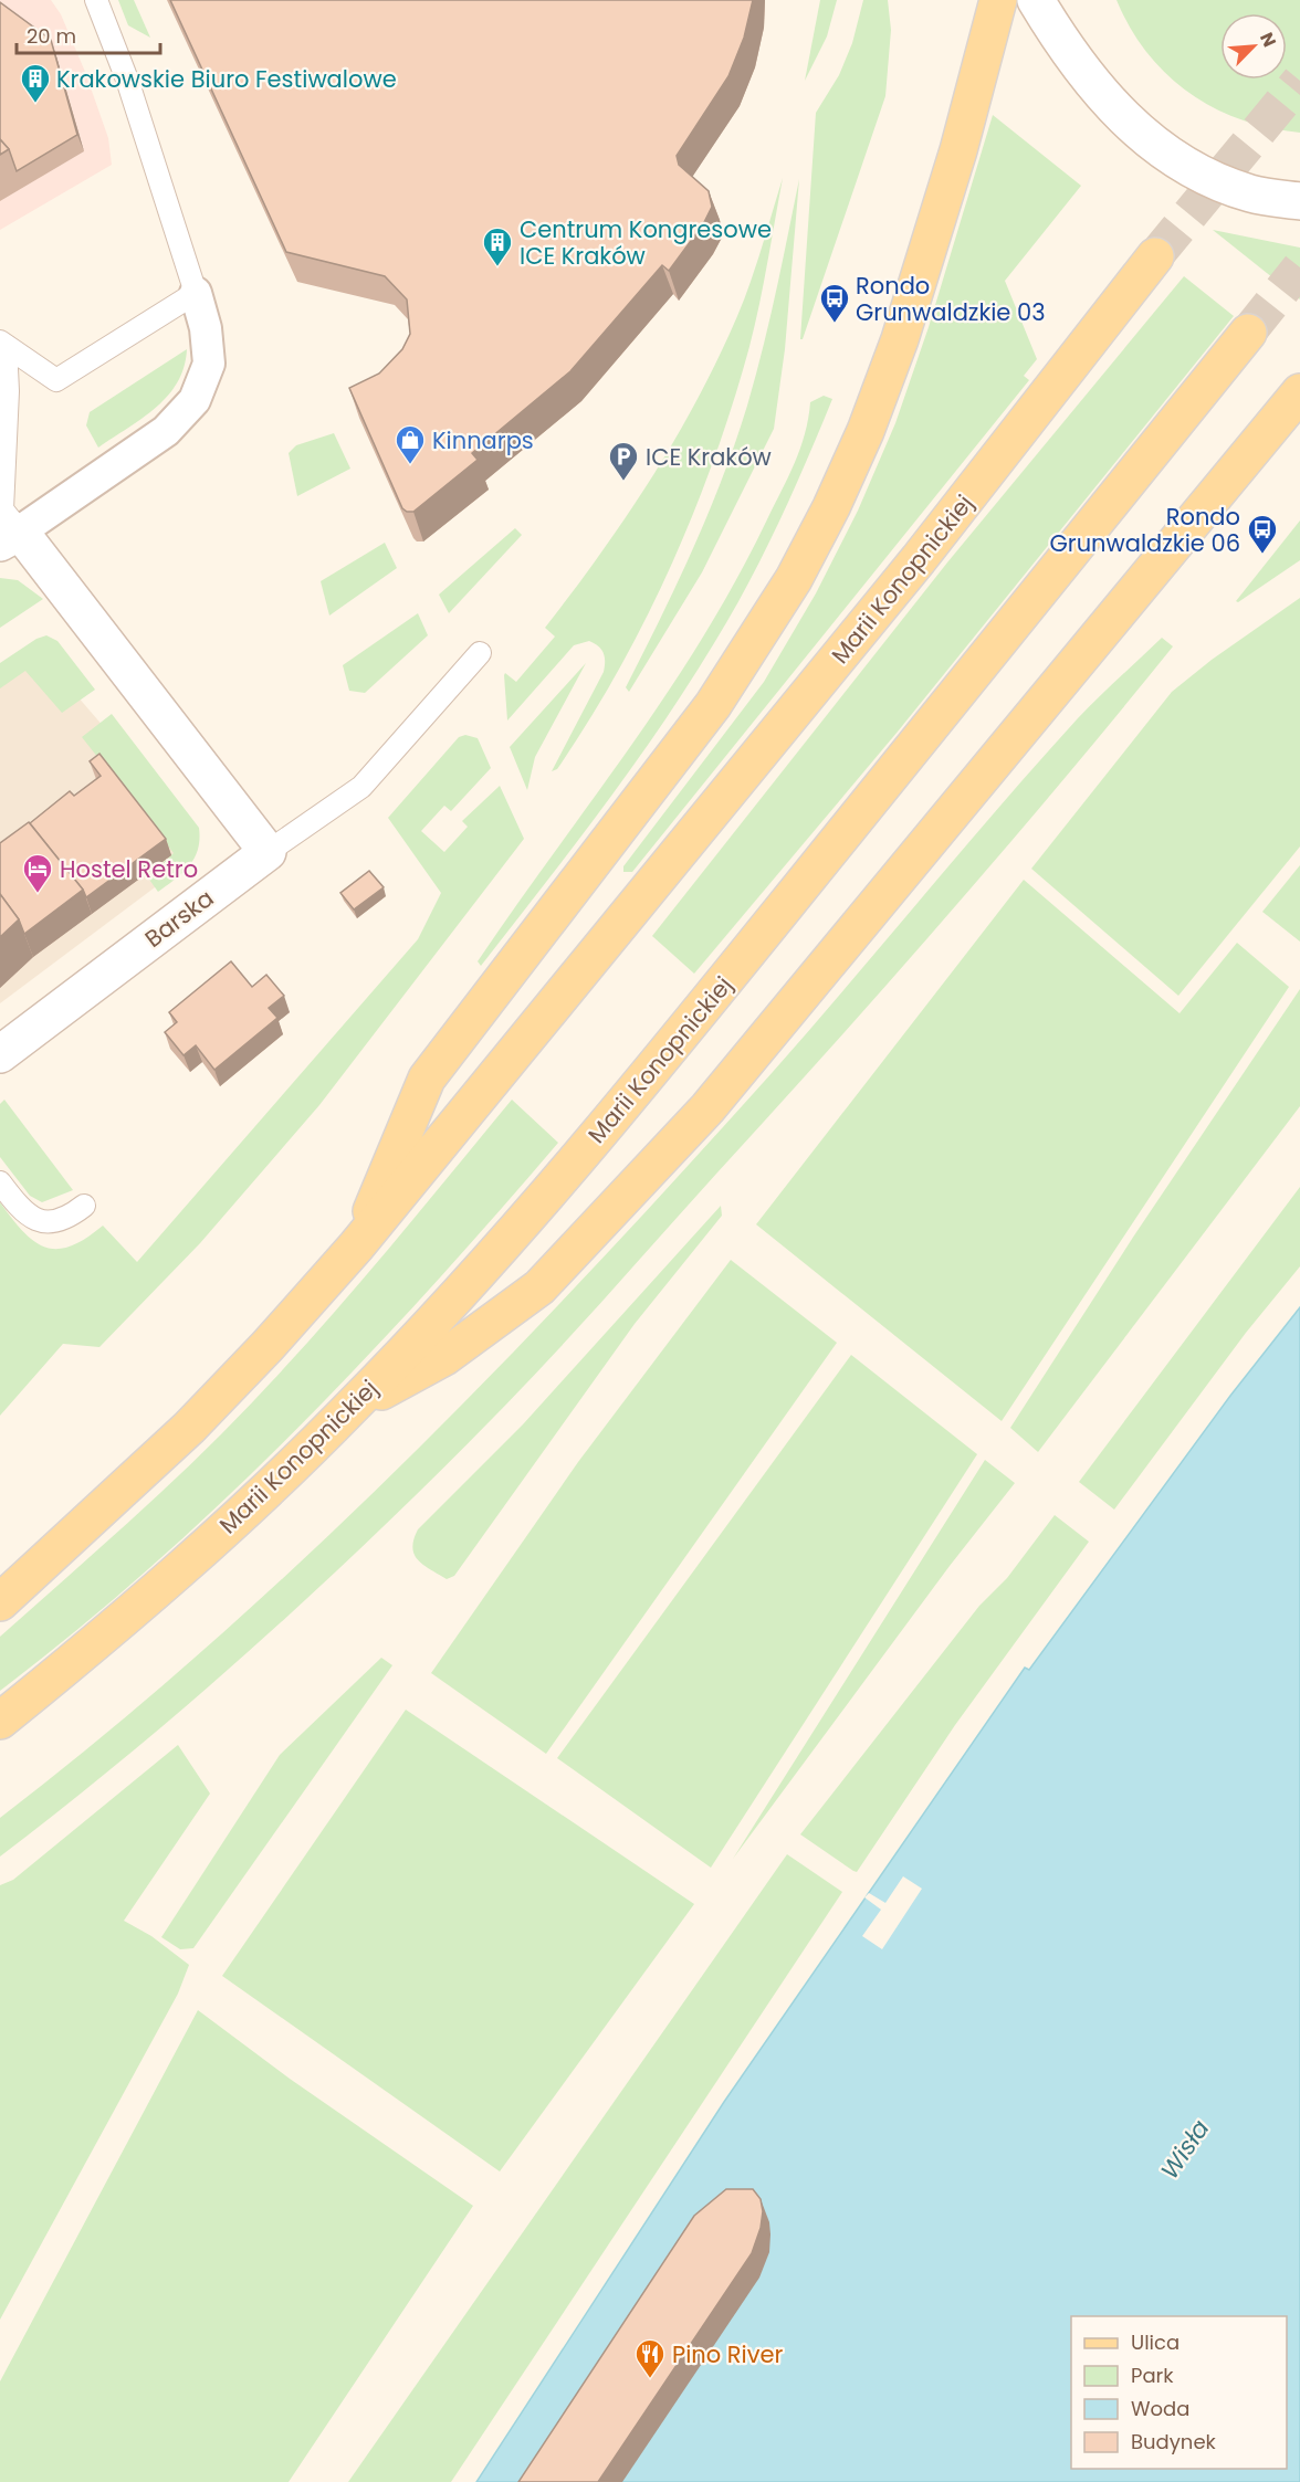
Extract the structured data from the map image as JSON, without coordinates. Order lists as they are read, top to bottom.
{
  "streets": {
    "main road": ["Marii Konopnickiej"],
    "street": ["Barska"]
  },
  "water": ["Wisła"],
  "places": {
    "building": ["Krakowskie Biuro Festiwalowe", "Centrum Kongresowe ICE Kraków"],
    "bus stop": ["Rondo Grunwaldzkie 03", "Rondo Grunwaldzkie 06"],
    "shop": ["Kinnarps"],
    "parking": ["ICE Kraków"],
    "hotel": ["Hostel Retro"],
    "restaurant": ["Pino River"]
  },
  "legend": [
    "Ulica",
    "Park",
    "Woda",
    "Budynek"
  ],
  "scale_bar": "20 m",
  "north": "top right"
}
